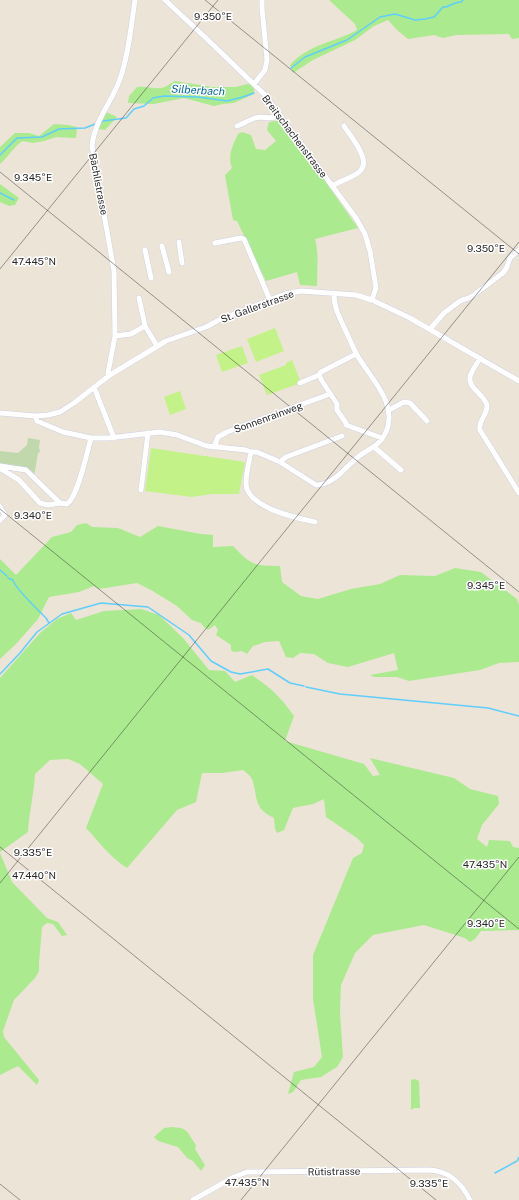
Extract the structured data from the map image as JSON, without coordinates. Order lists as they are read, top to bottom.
{
  "streets": {
    "street": [
      "Breitschachenstrasse",
      "Bächlistrasse",
      "St. Gallerstrasse",
      "Sonnenrainweg",
      "Rütistrasse"
    ]
  },
  "crossings": [
    ["Breitschachenstrasse", "St. Gallerstrasse"],
    ["Bächlistrasse", "St. Gallerstrasse"]
  ],
  "water": ["Silberbach"],
  "coordinates": [
    "9.350°E",
    "9.345°E",
    "47.445°N",
    "9.340°E",
    "9.335°E",
    "47.435°N",
    "47.440°N"
  ]
}
